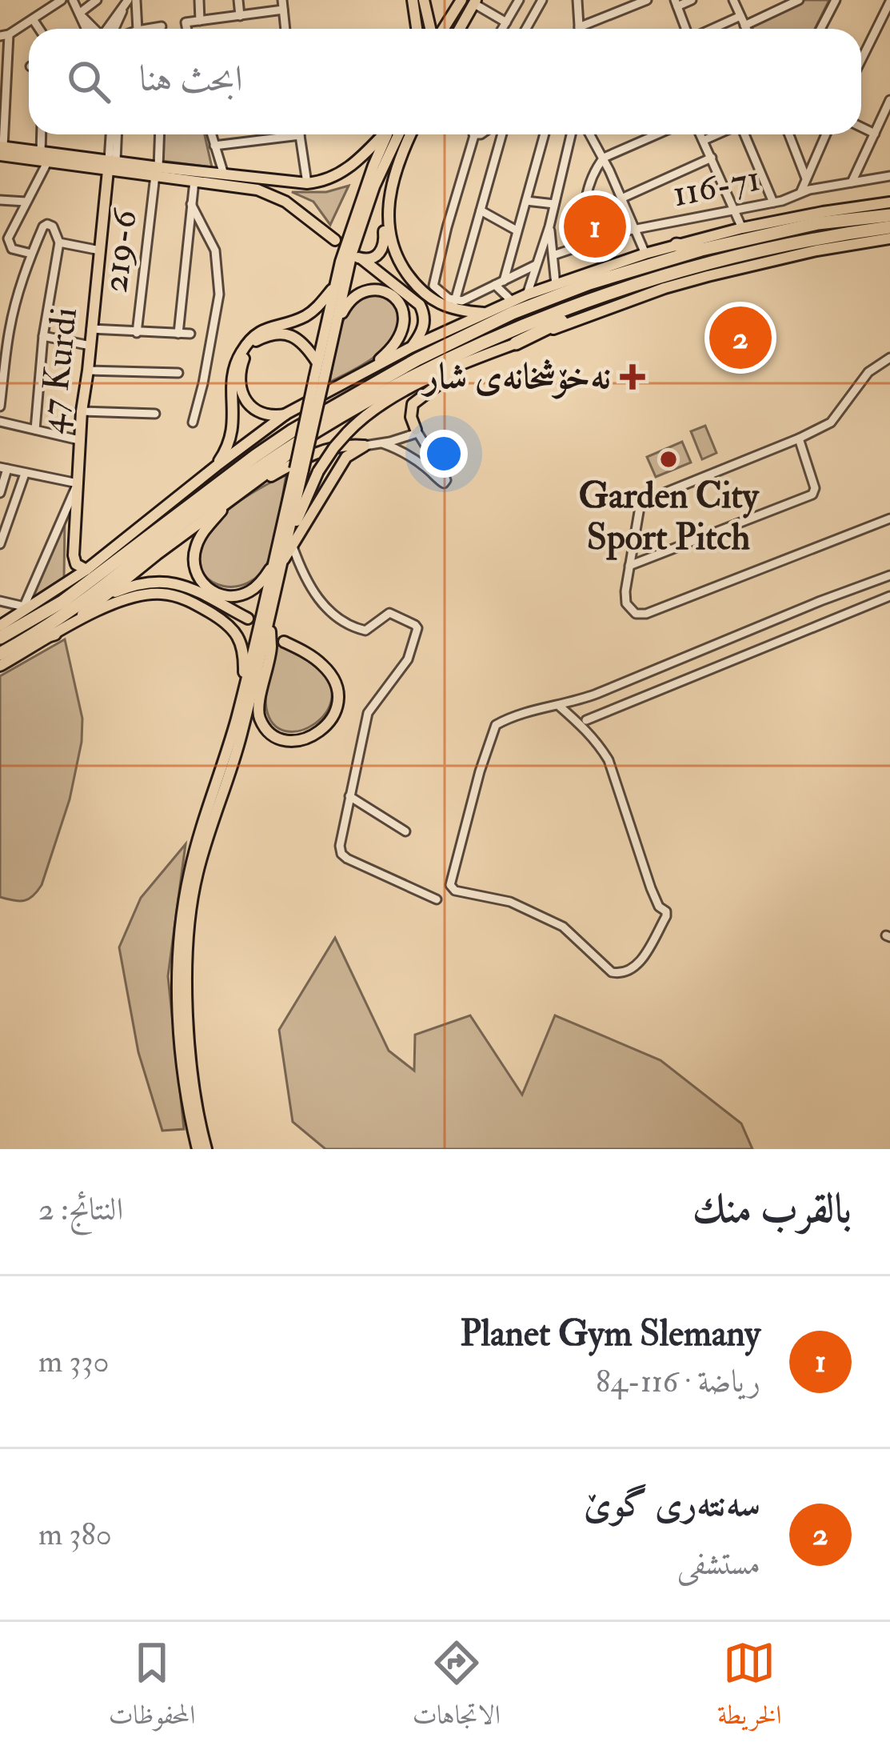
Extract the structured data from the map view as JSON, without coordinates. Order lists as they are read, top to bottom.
{
  "streets": {
    "main road": ["47 Kurdi"],
    "street": ["116-71", "219-6"]
  },
  "places": {
    "health": ["نەخۆشخانەی شار"],
    "other": ["Garden City Sport Pitch"]
  },
  "page": {
    "search": "ابحث هنا",
    "pins": ["1", "2"],
    "heading": ["بالقرب منك", "النتائج: 2"],
    "list": [
      {
        "mark": "1",
        "name": "Planet Gym Slemany",
        "note": "رياضة · 116-84",
        "value": "330 m"
      },
      {
        "mark": "2",
        "name": "سەنتەری گوێ",
        "note": "مستشفى",
        "value": "380 m"
      }
    ],
    "nav": ["الخريطة", "الاتجاهات", "المحفوظات"]
  }
}
